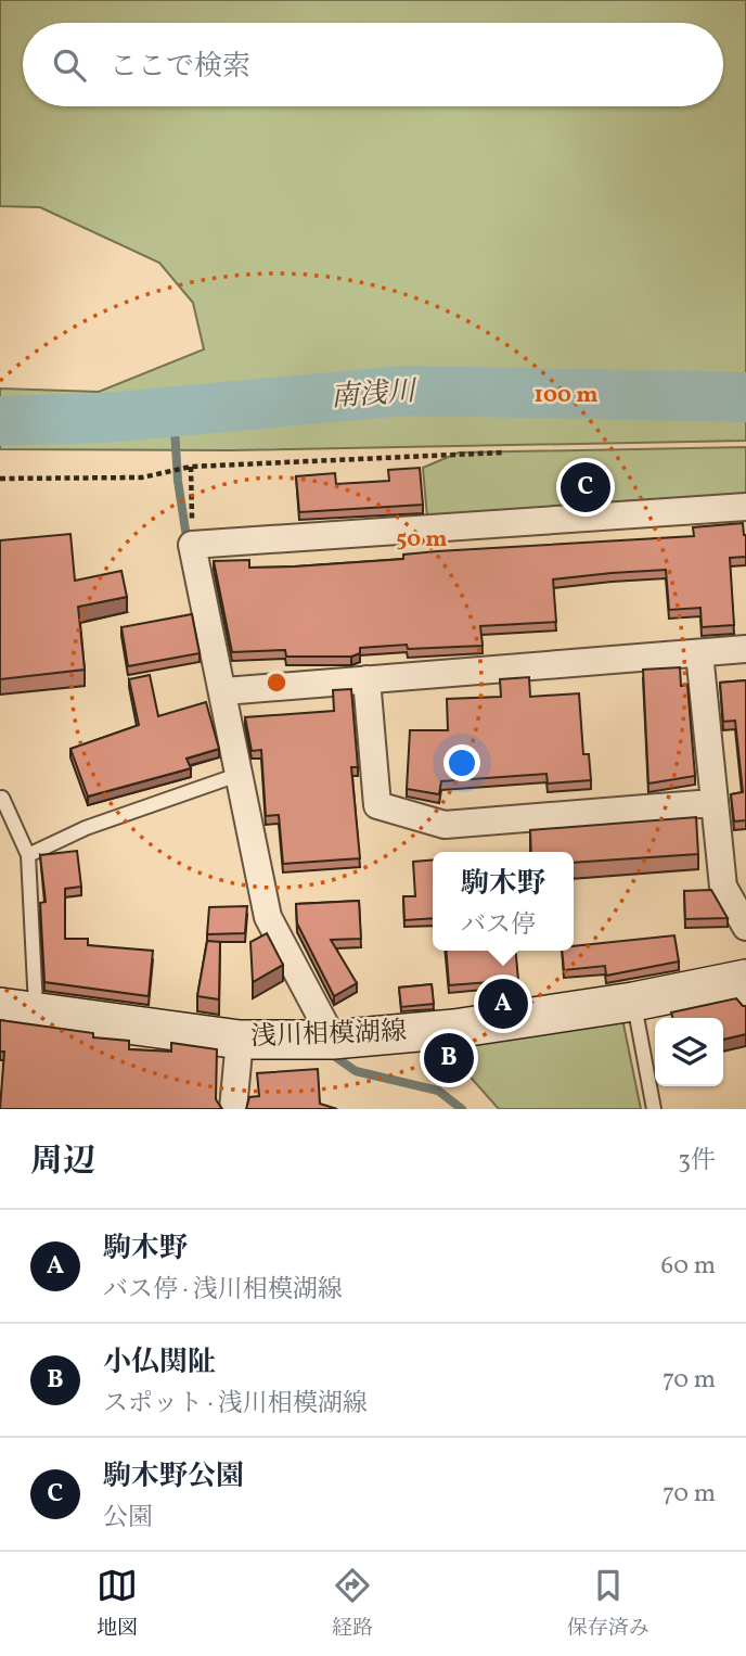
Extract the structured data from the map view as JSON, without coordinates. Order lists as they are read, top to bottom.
{
  "streets": {
    "main road": ["浅川相模湖線"]
  },
  "water": ["南浅川"],
  "page": {
    "search": "ここで検索",
    "pins": ["C", "A", "B"],
    "popup": ["駒木野", "バス停"],
    "heading": ["周辺", "3件"],
    "list": [
      {
        "mark": "A",
        "name": "駒木野",
        "note": "バス停 · 浅川相模湖線",
        "value": "60 m"
      },
      {
        "mark": "B",
        "name": "小仏関阯",
        "note": "スポット · 浅川相模湖線",
        "value": "70 m"
      },
      {
        "mark": "C",
        "name": "駒木野公園",
        "note": "公園",
        "value": "70 m"
      }
    ],
    "nav": ["地図", "経路", "保存済み"]
  },
  "rings": ["100 m", "50 m"]
}
